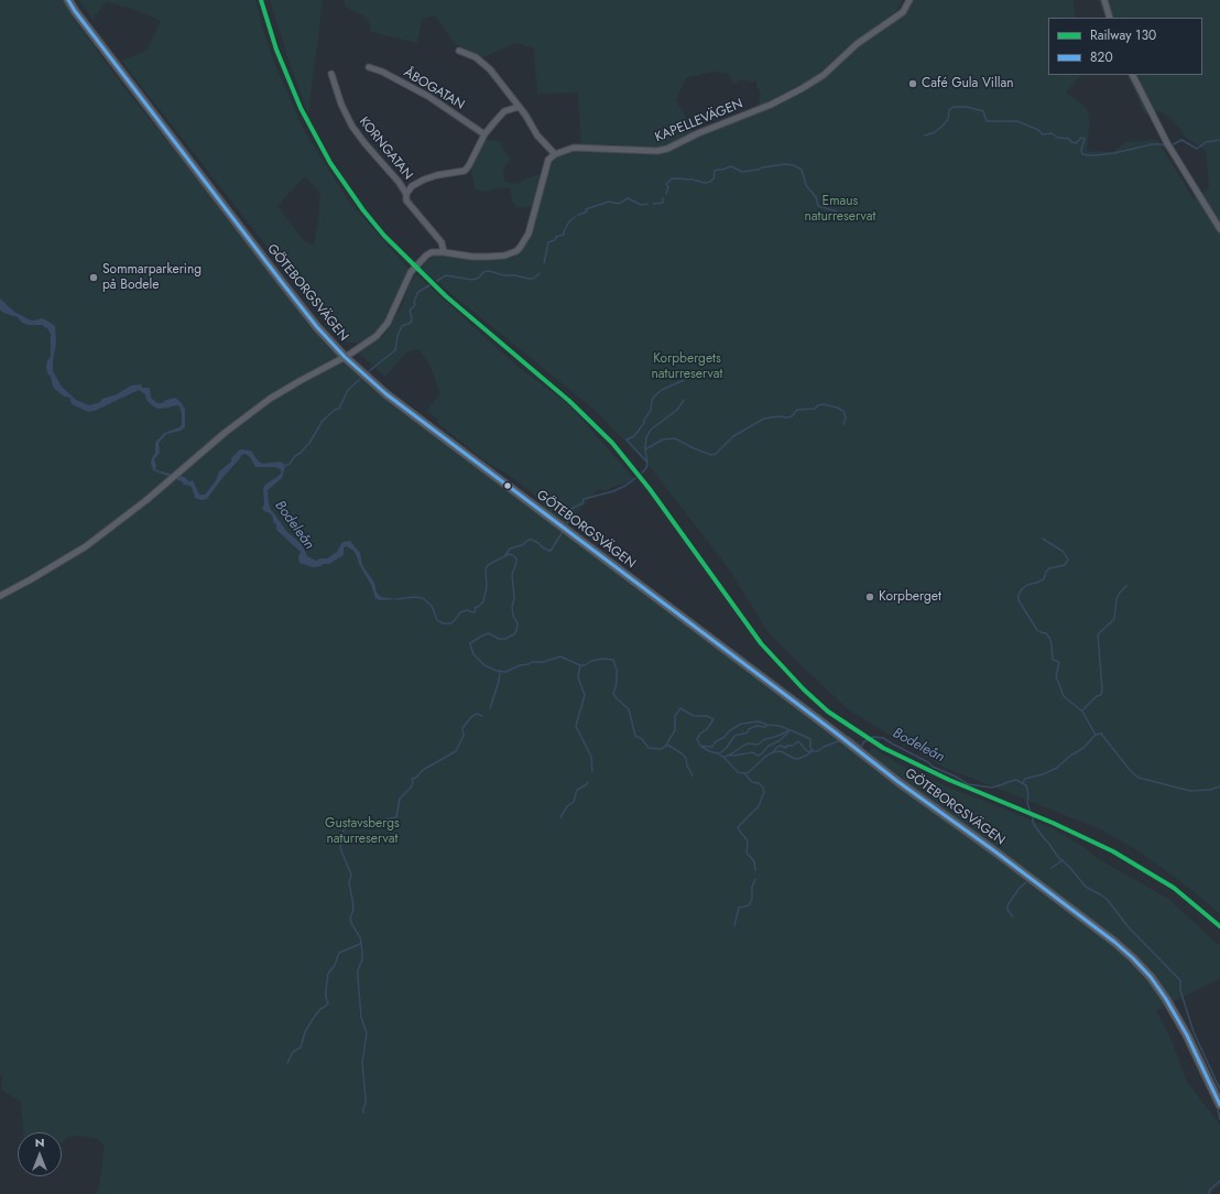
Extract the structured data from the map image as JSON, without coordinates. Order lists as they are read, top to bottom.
{
  "streets": {
    "street": [
      "ÅBOGATAN",
      "KAPELLEVÄGEN",
      "KORNGATAN",
      "GÖTEBORGSVÄGEN"
    ]
  },
  "water": ["Bodeleån"],
  "parks": ["Emaus naturreservat", "Korpbergets naturreservat", "Gustavsbergs naturreservat"],
  "places": ["Café Gula Villan", "Sommarparkering på Bodele", "Korpberget"],
  "lines": ["rail line 130", "transit line 820"],
  "legend": ["Railway 130", "820"],
  "north": "top"
}
